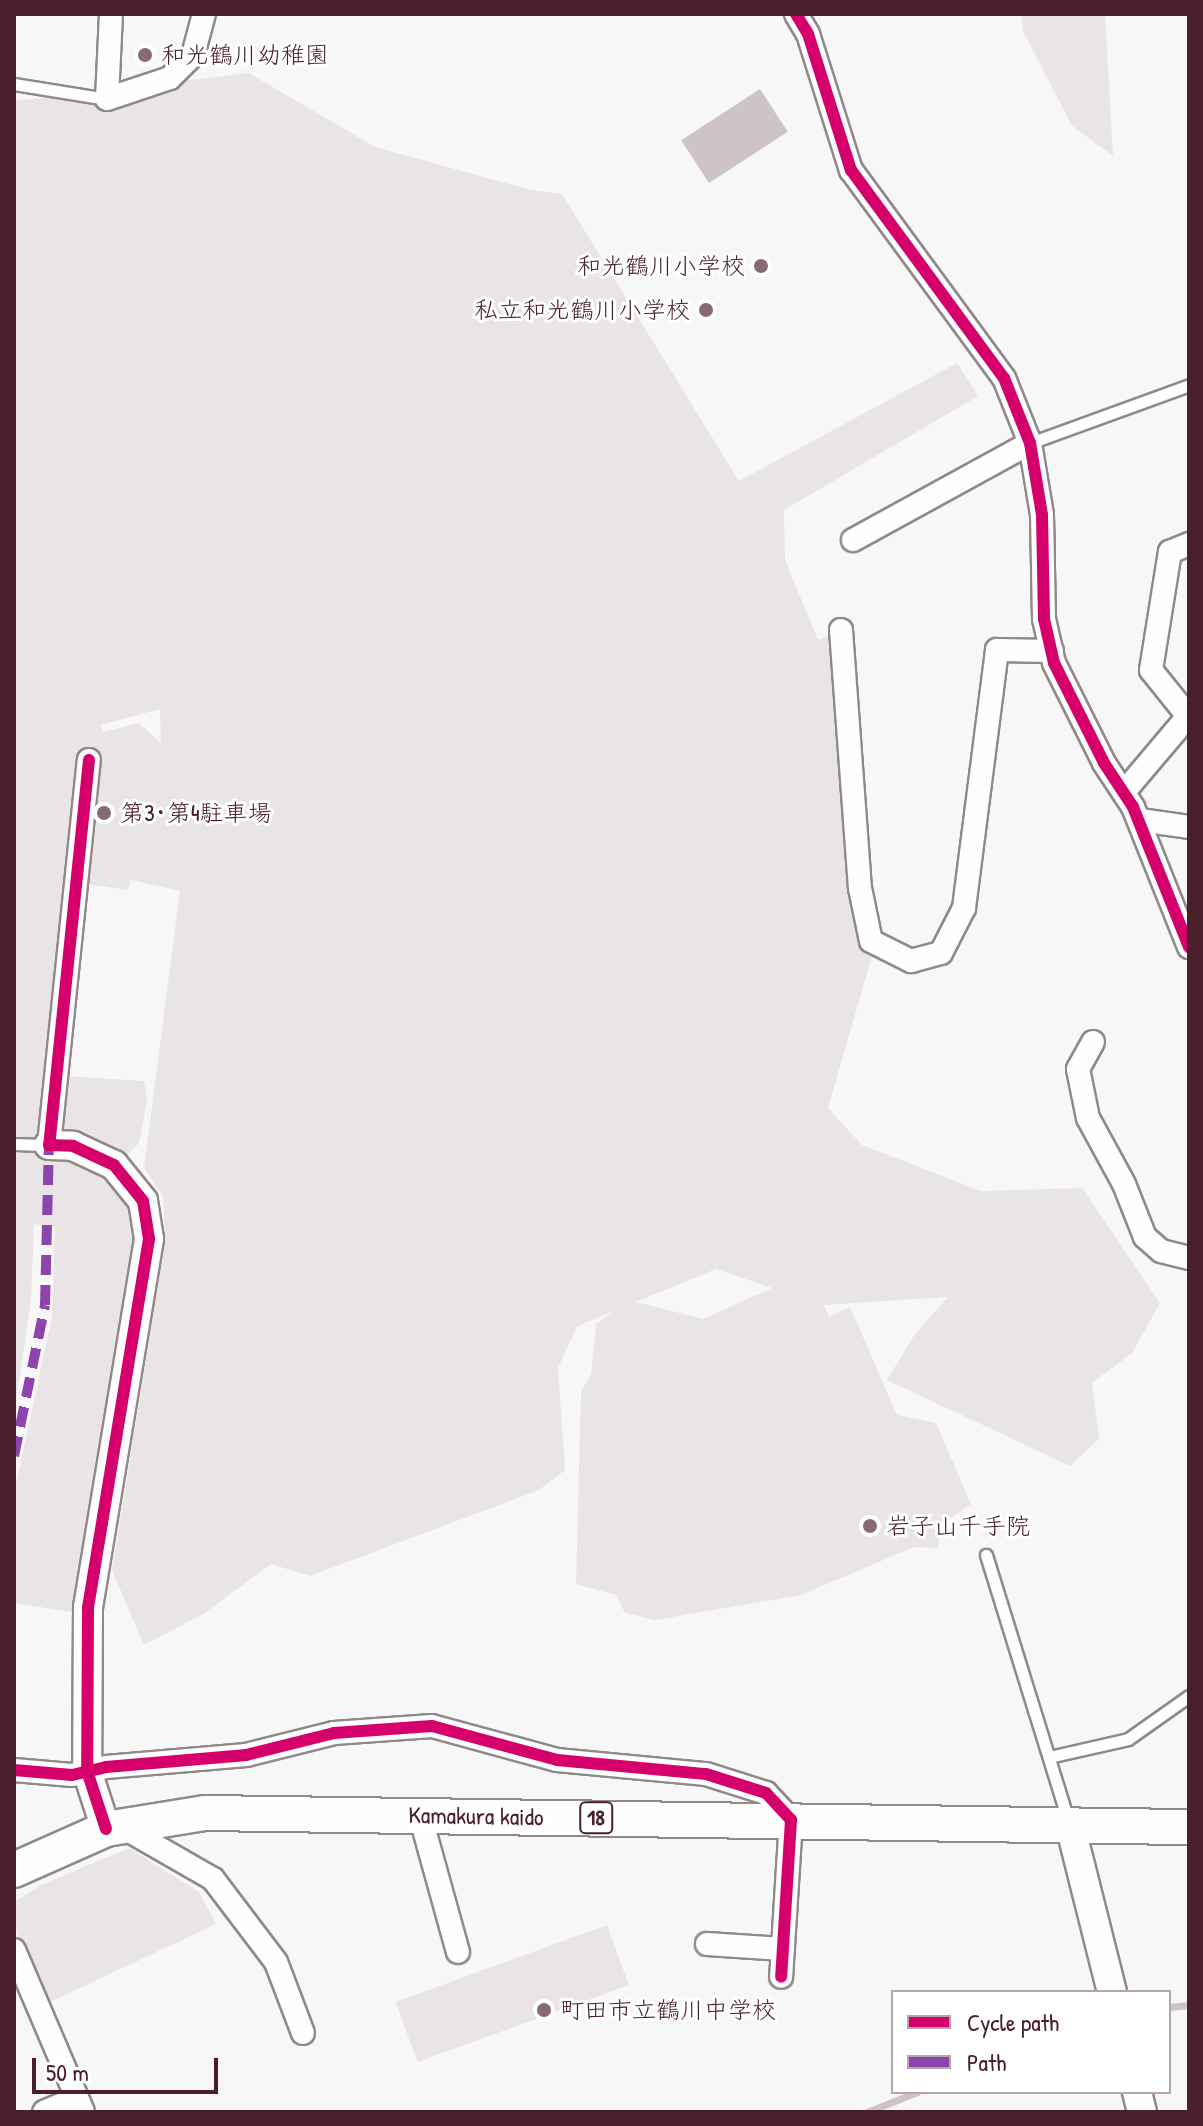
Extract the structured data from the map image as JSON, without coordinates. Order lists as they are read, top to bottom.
{
  "streets": {
    "main road": ["Kamakura kaido", "18"]
  },
  "places": [
    "和光鶴川幼稚園",
    "和光鶴川小学校",
    "私立和光鶴川小学校",
    "第3･第4駐車場",
    "岩子山千手院",
    "町田市立鶴川中学校"
  ],
  "legend": ["Cycle path", "Path"],
  "scale_bar": "50 m"
}
